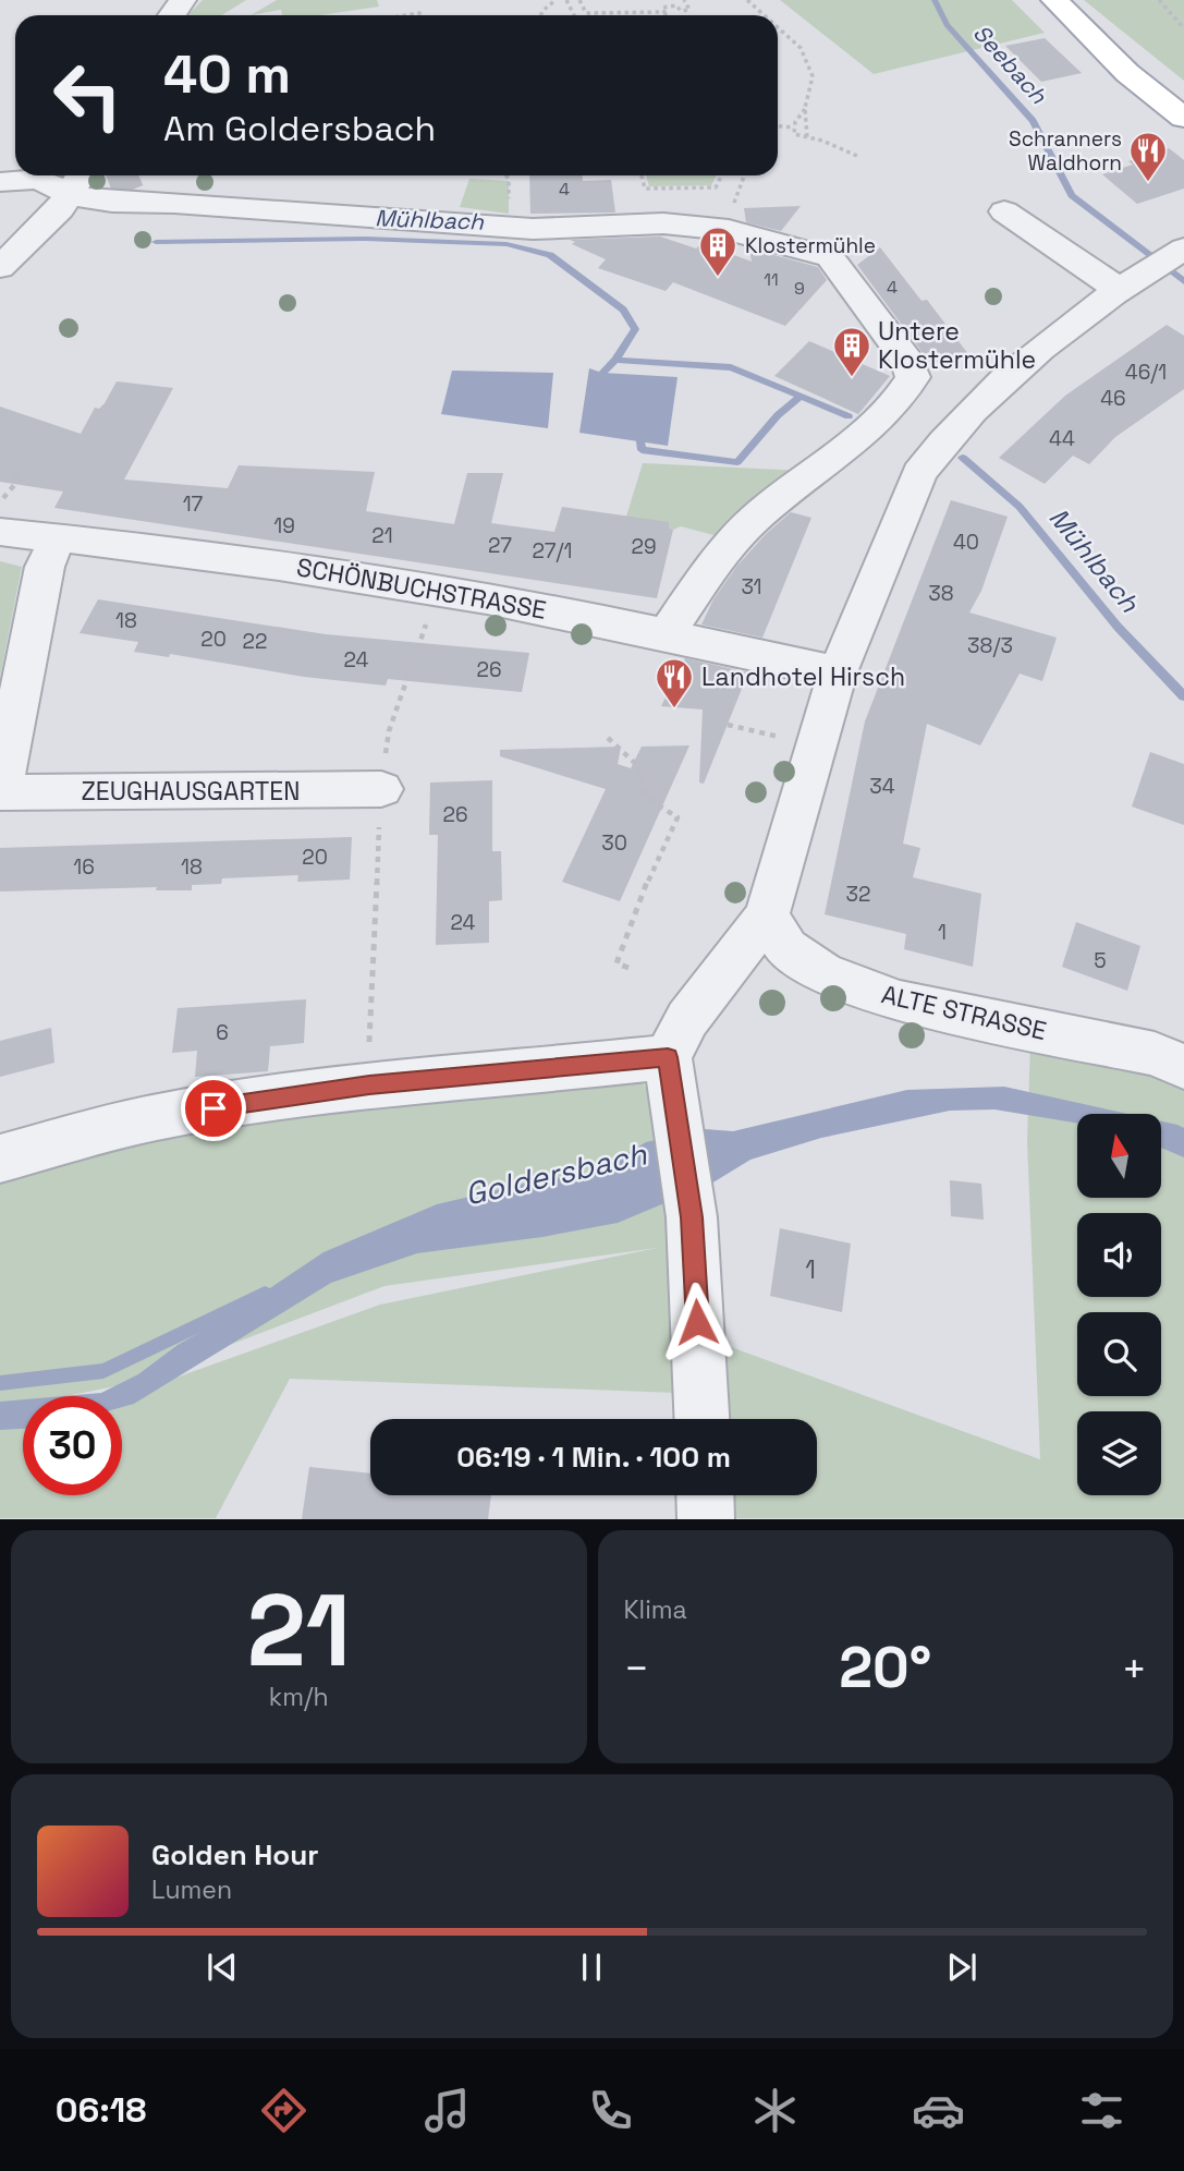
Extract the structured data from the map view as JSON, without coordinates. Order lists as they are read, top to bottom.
{
  "streets": {
    "street": ["SCHÖNBUCHSTRASSE", "ZEUGHAUSGARTEN", "ALTE STRASSE"]
  },
  "crossings": [
    ["SCHÖNBUCHSTRASSE", "ZEUGHAUSGARTEN"]
  ],
  "water": ["Seebach", "Mühlbach", "Goldersbach"],
  "places": {
    "restaurant": ["Schranners Waldhorn", "Landhotel Hirsch"],
    "building": ["Klostermühle", "Untere Klostermühle"]
  },
  "house_numbers": [
    "4",
    "11",
    "4",
    "9",
    "46/1",
    "46",
    "44",
    "17",
    "19",
    "21",
    "40",
    "27",
    "29",
    "27/1",
    "31",
    "38",
    "18",
    "20",
    "22",
    "38/3",
    "24",
    "26",
    "34",
    "26",
    "30",
    "20",
    "16",
    "18",
    "32",
    "24",
    "1",
    "5",
    "6",
    "1"
  ],
  "north": "top",
  "page": {
    "turn": ["40 m", "Am Goldersbach"],
    "limit": "30",
    "trip": "06:19 · 1 Min. · 100 m",
    "tile": [
      ["21", "km/h"],
      "Klima"
    ],
    "heat": ["−", "20°", "+"],
    "song": ["Golden Hour", "Lumen"],
    "tabs": "06:18"
  }
}
